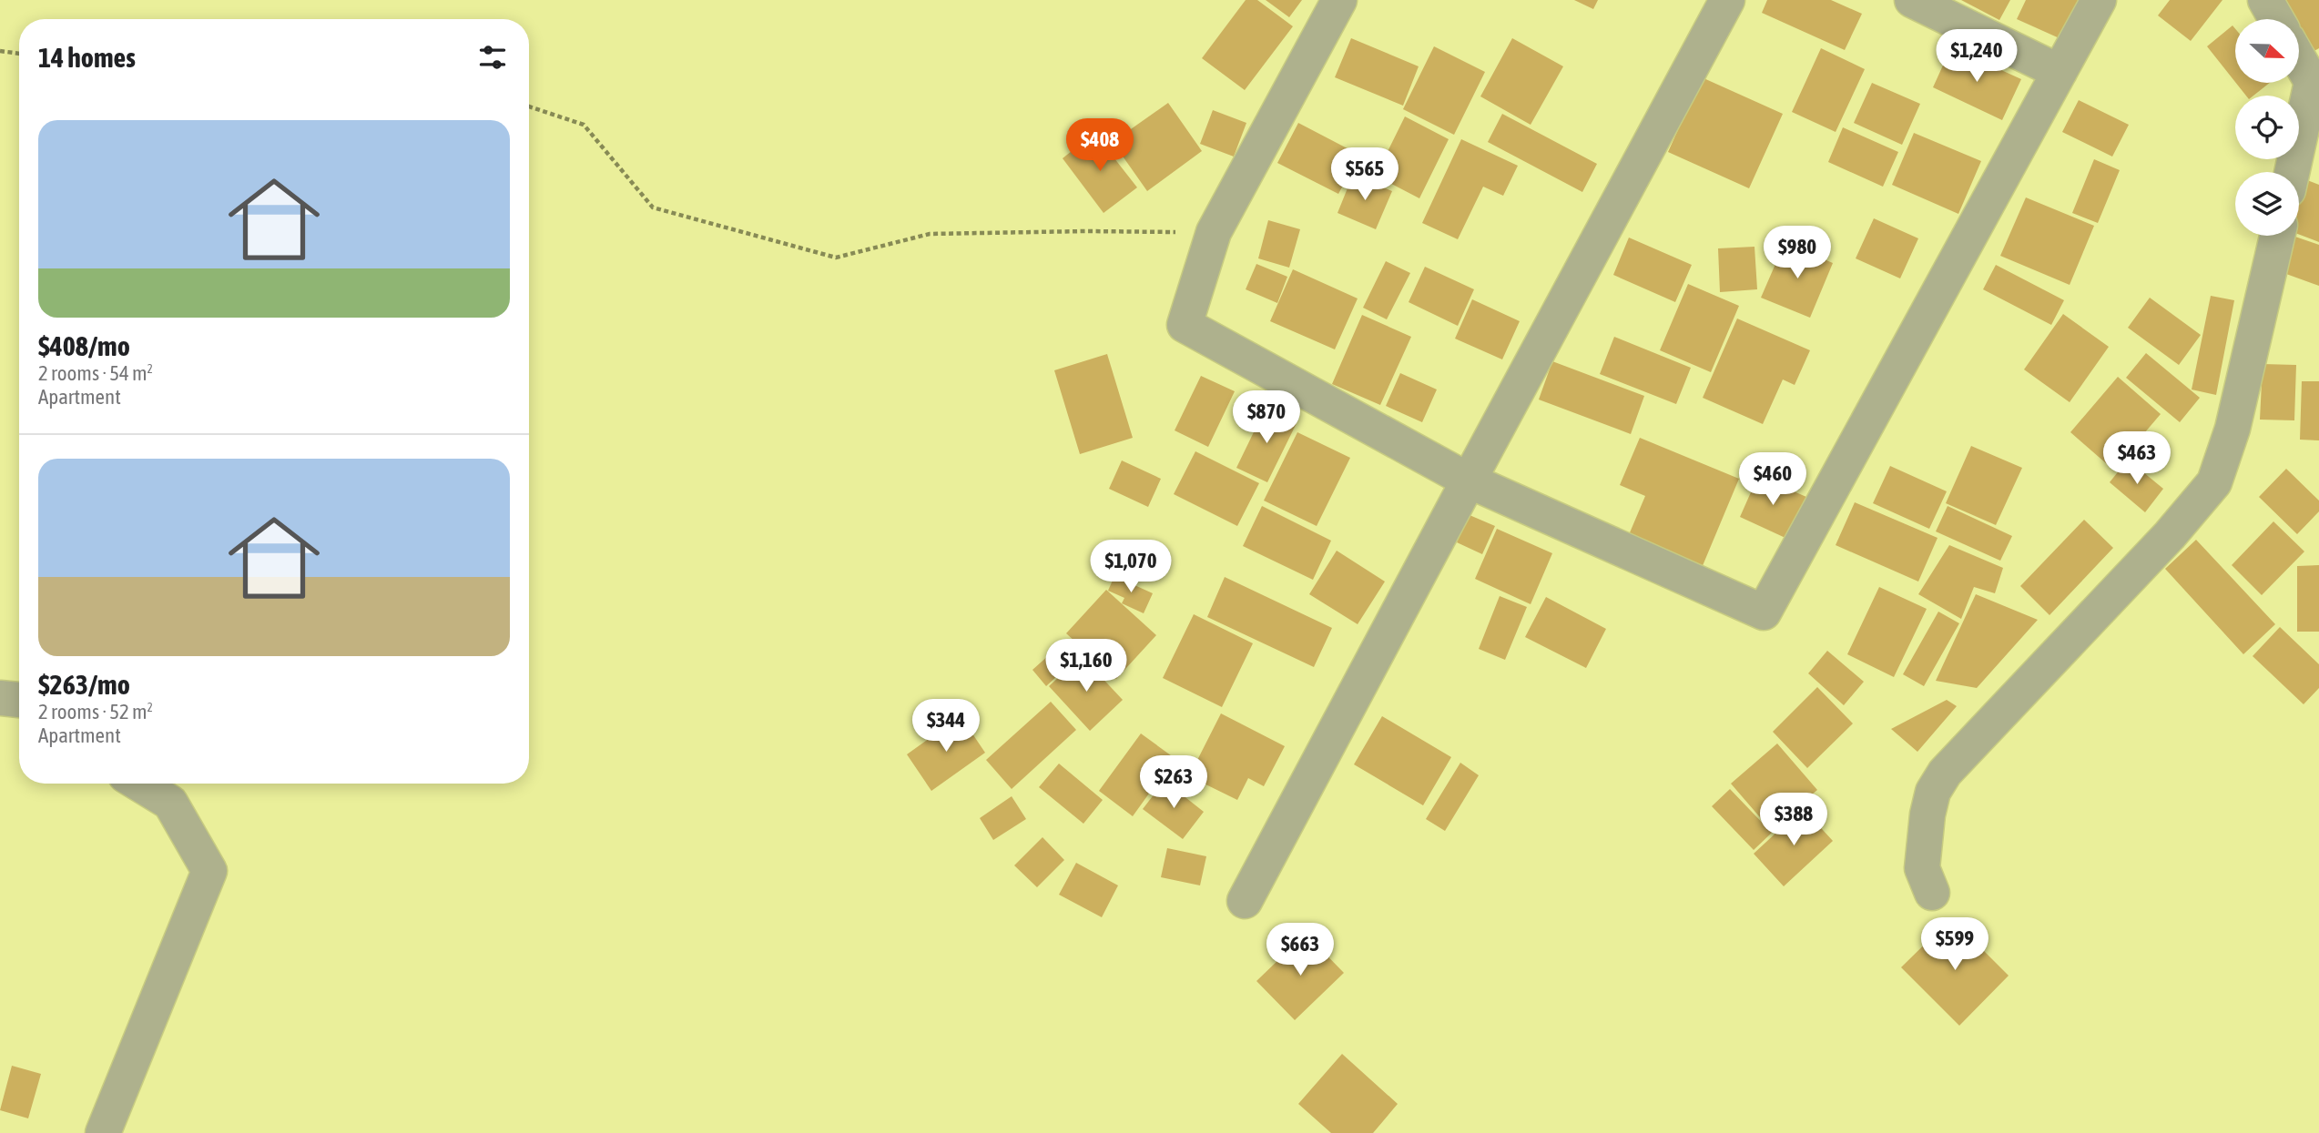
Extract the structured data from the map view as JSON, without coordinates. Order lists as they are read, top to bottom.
{
  "north": "right",
  "page": {
    "heading": "14 homes",
    "price": [
      "$1,240",
      "$408",
      "$565",
      "$980",
      "$870",
      "$463",
      "$460",
      "$1,070",
      "$1,160",
      "$344",
      "$263",
      "$388",
      "$599",
      "$663"
    ],
    "list": [
      {
        "name": "$408/mo",
        "note": "2 rooms · 54 m² · Apartment"
      },
      {
        "name": "$263/mo",
        "note": "2 rooms · 52 m² · Apartment"
      }
    ]
  }
}
